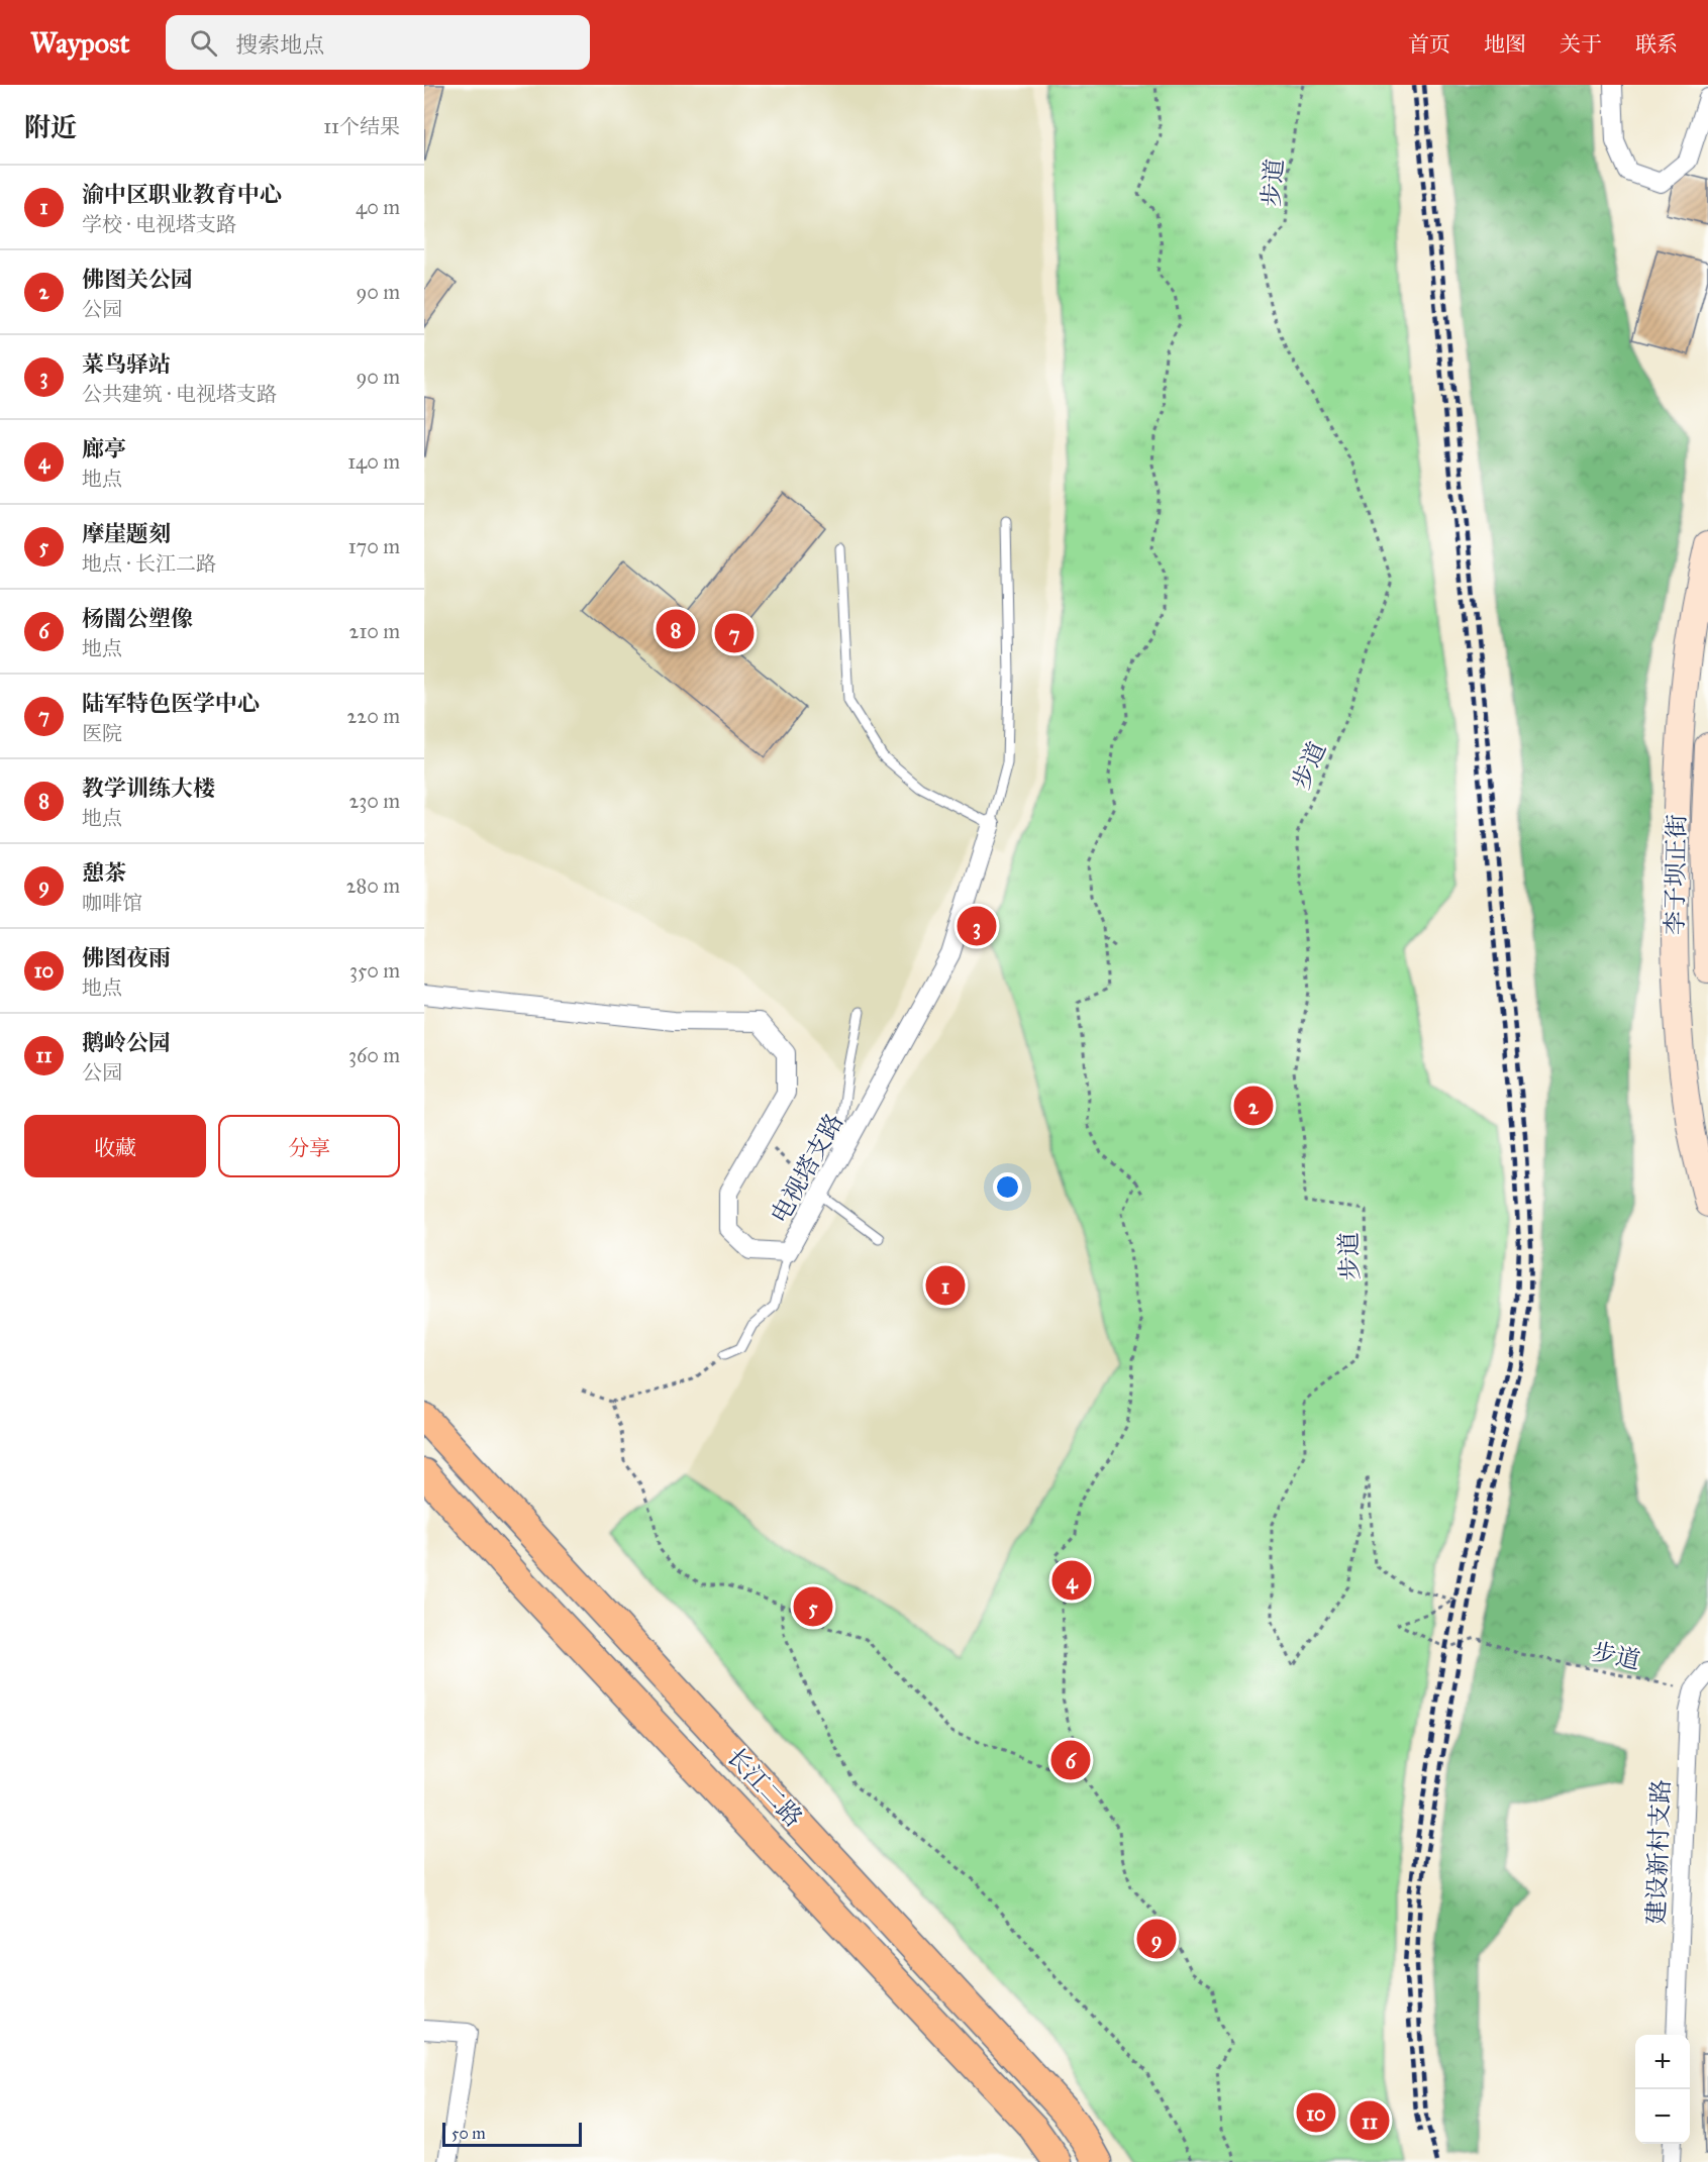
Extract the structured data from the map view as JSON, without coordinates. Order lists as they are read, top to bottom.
{
  "streets": {
    "main road": ["李子坝正街", "长江二路"],
    "street": ["电视塔支路", "建设新村支路"],
    "path": ["步道"]
  },
  "crossings": [
    ["步道", "建设新村支路"]
  ],
  "scale_bar": "50 m",
  "page": {
    "header": "Waypost",
    "search": "搜索地点",
    "nav": [
      "首页",
      "地图",
      "关于",
      "联系"
    ],
    "heading": ["附近", "11个结果"],
    "list": [
      {
        "mark": "1",
        "name": "渝中区职业教育中心",
        "note": "学校 · 电视塔支路",
        "value": "40 m"
      },
      {
        "mark": "2",
        "name": "佛图关公园",
        "note": "公园",
        "value": "90 m"
      },
      {
        "mark": "3",
        "name": "菜鸟驿站",
        "note": "公共建筑 · 电视塔支路",
        "value": "90 m"
      },
      {
        "mark": "4",
        "name": "廊亭",
        "note": "地点",
        "value": "140 m"
      },
      {
        "mark": "5",
        "name": "摩崖题刻",
        "note": "地点 · 长江二路",
        "value": "170 m"
      },
      {
        "mark": "6",
        "name": "杨闇公塑像",
        "note": "地点",
        "value": "210 m"
      },
      {
        "mark": "7",
        "name": "陆军特色医学中心",
        "note": "医院",
        "value": "220 m"
      },
      {
        "mark": "8",
        "name": "教学训练大楼",
        "note": "地点",
        "value": "230 m"
      },
      {
        "mark": "9",
        "name": "憩茶",
        "note": "咖啡馆",
        "value": "280 m"
      },
      {
        "mark": "10",
        "name": "佛图夜雨",
        "note": "地点",
        "value": "350 m"
      },
      {
        "mark": "11",
        "name": "鹅岭公园",
        "note": "公园",
        "value": "360 m"
      }
    ],
    "pins": [
      "8",
      "7",
      "3",
      "2",
      "1",
      "4",
      "5",
      "6",
      "9",
      "10",
      "11"
    ],
    "buttons": ["收藏", "分享"],
    "map_buttons": ["+", "−"],
    "scale": "50 m"
  }
}
